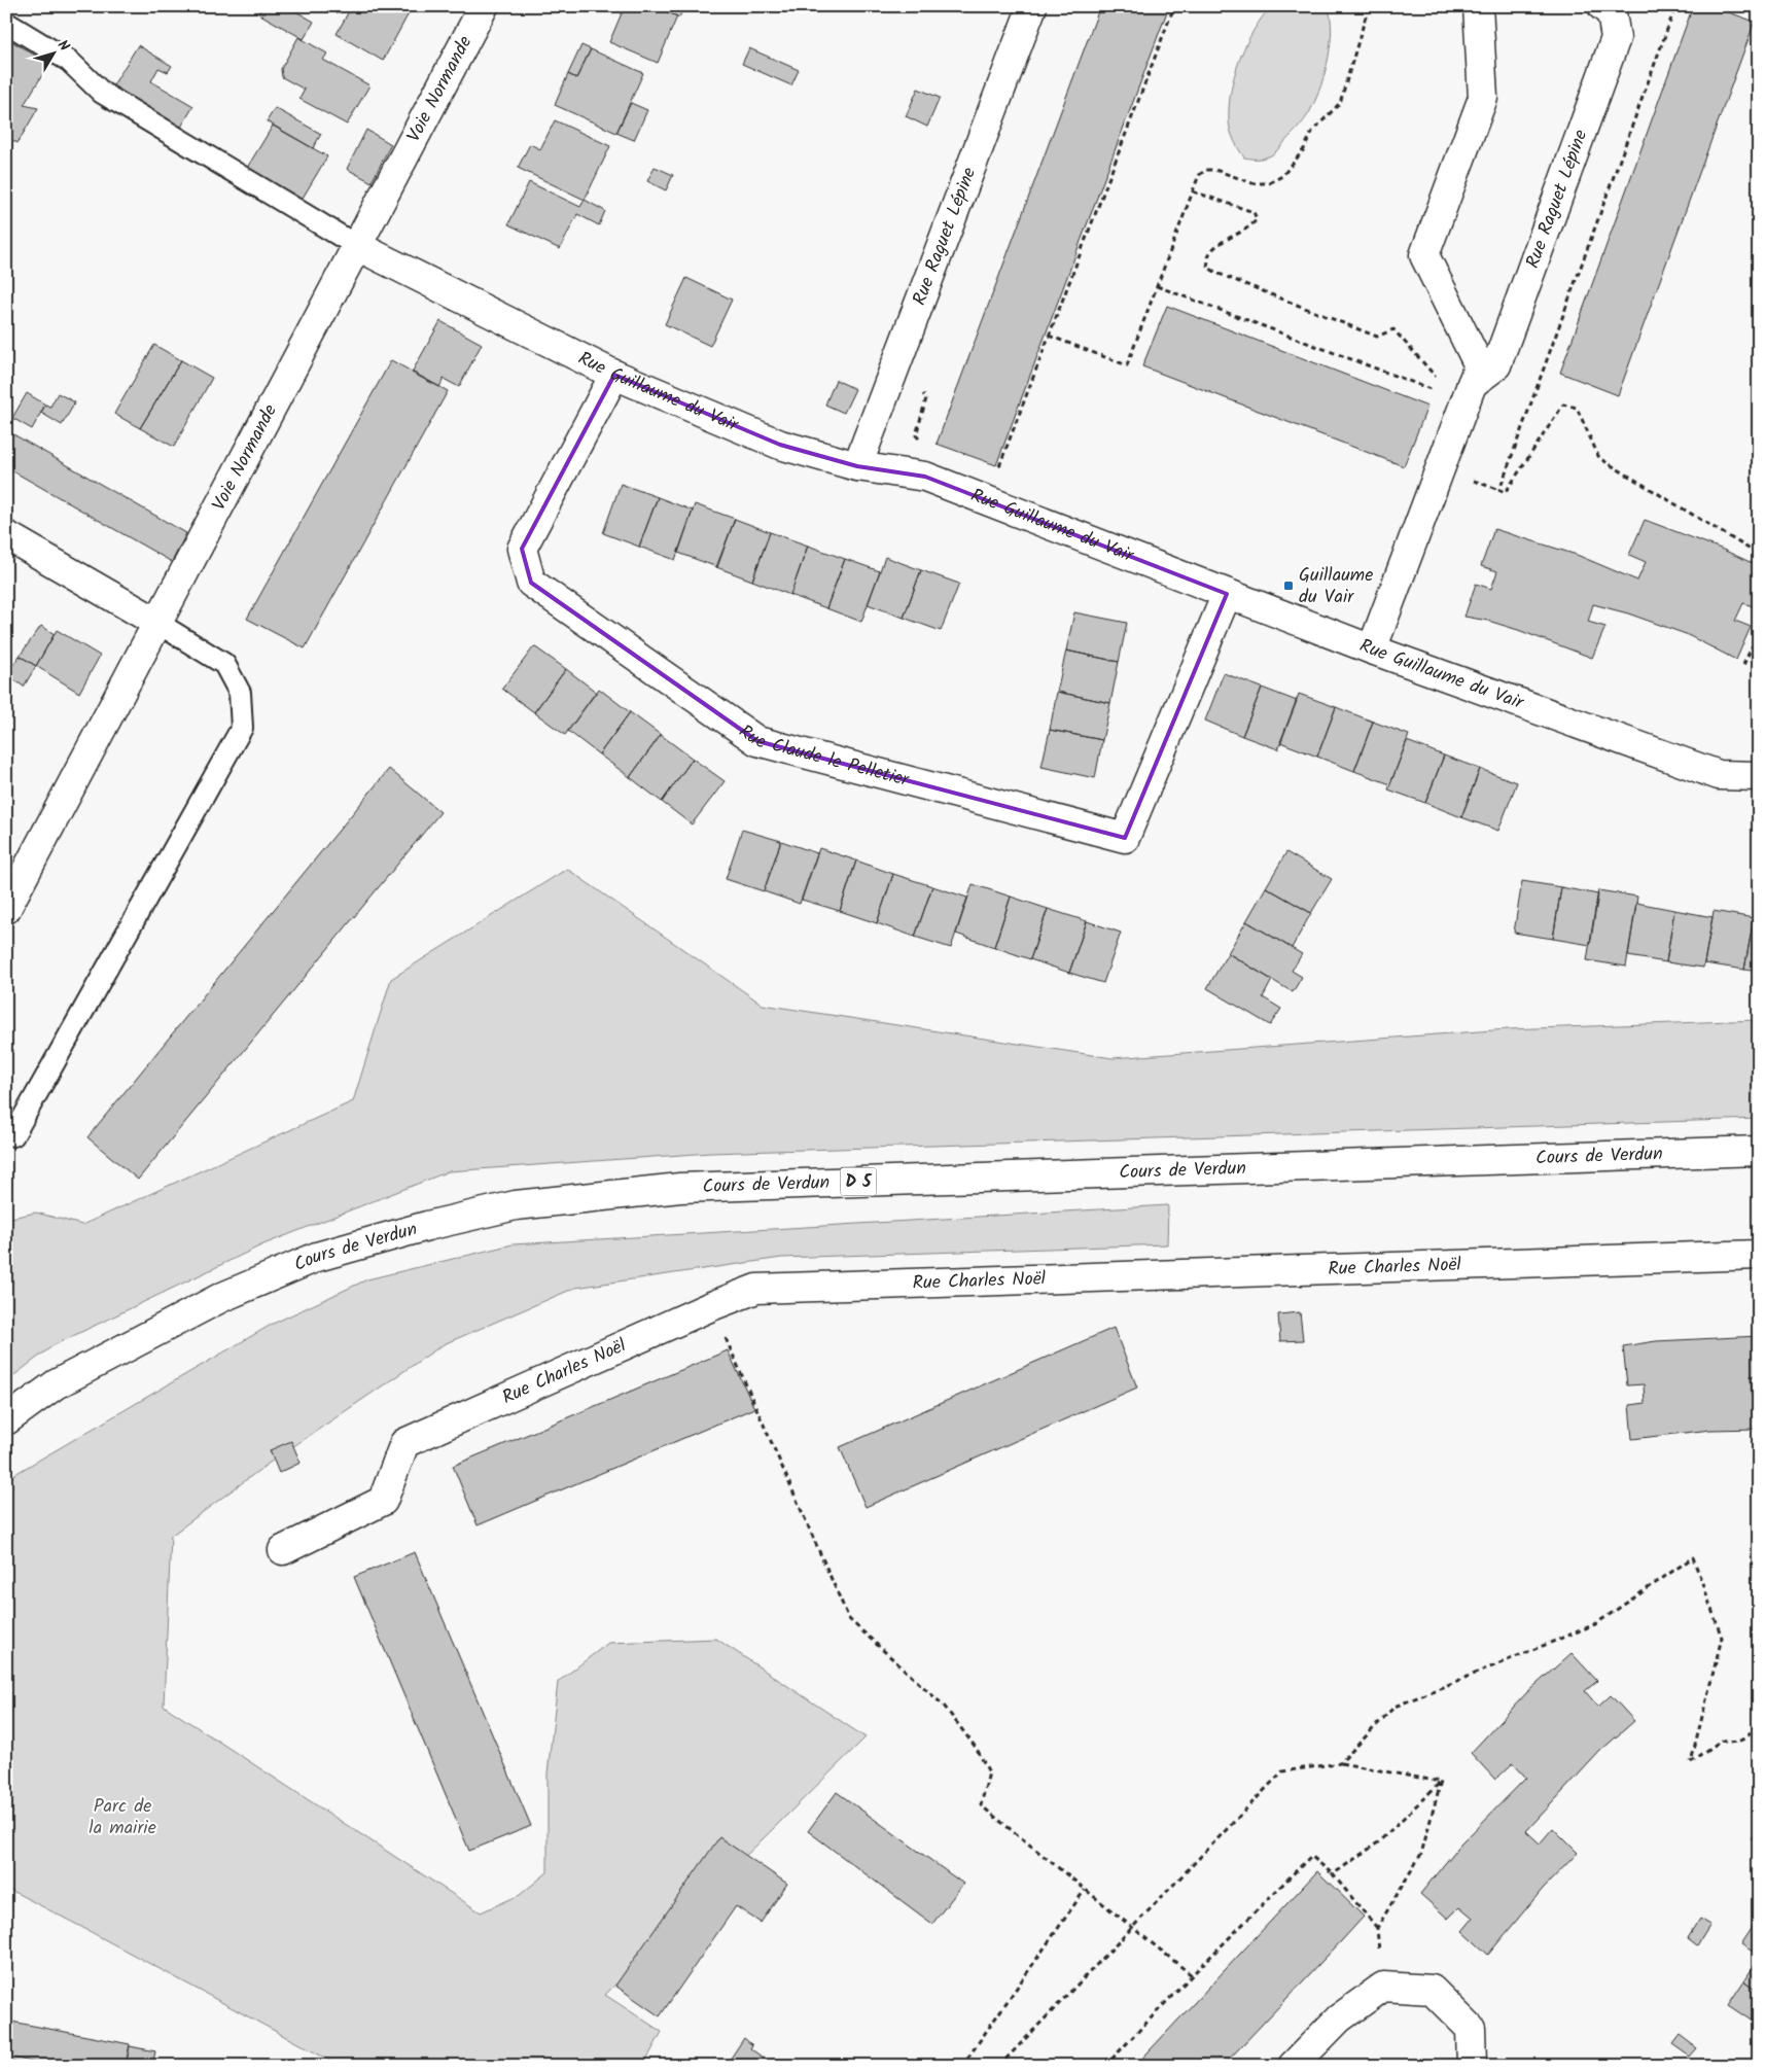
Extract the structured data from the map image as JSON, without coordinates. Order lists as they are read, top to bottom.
{
  "streets": {
    "street": [
      "Voie Normande",
      "Rue Raguet Lépine",
      "Rue Guillaume du Vair",
      "Rue Claude le Pelletier",
      "Cours de Verdun",
      "D 5",
      "Rue Charles Noël"
    ]
  },
  "crossings": [
    ["Voie Normande", "Rue Guillaume du Vair"],
    ["Rue Raguet Lépine", "Rue Guillaume du Vair"],
    ["Rue Guillaume du Vair", "Rue Claude le Pelletier"]
  ],
  "parks": ["Parc de la mairie"],
  "places": {
    "transit": ["Guillaume du Vair"]
  },
  "north": "top right"
}
